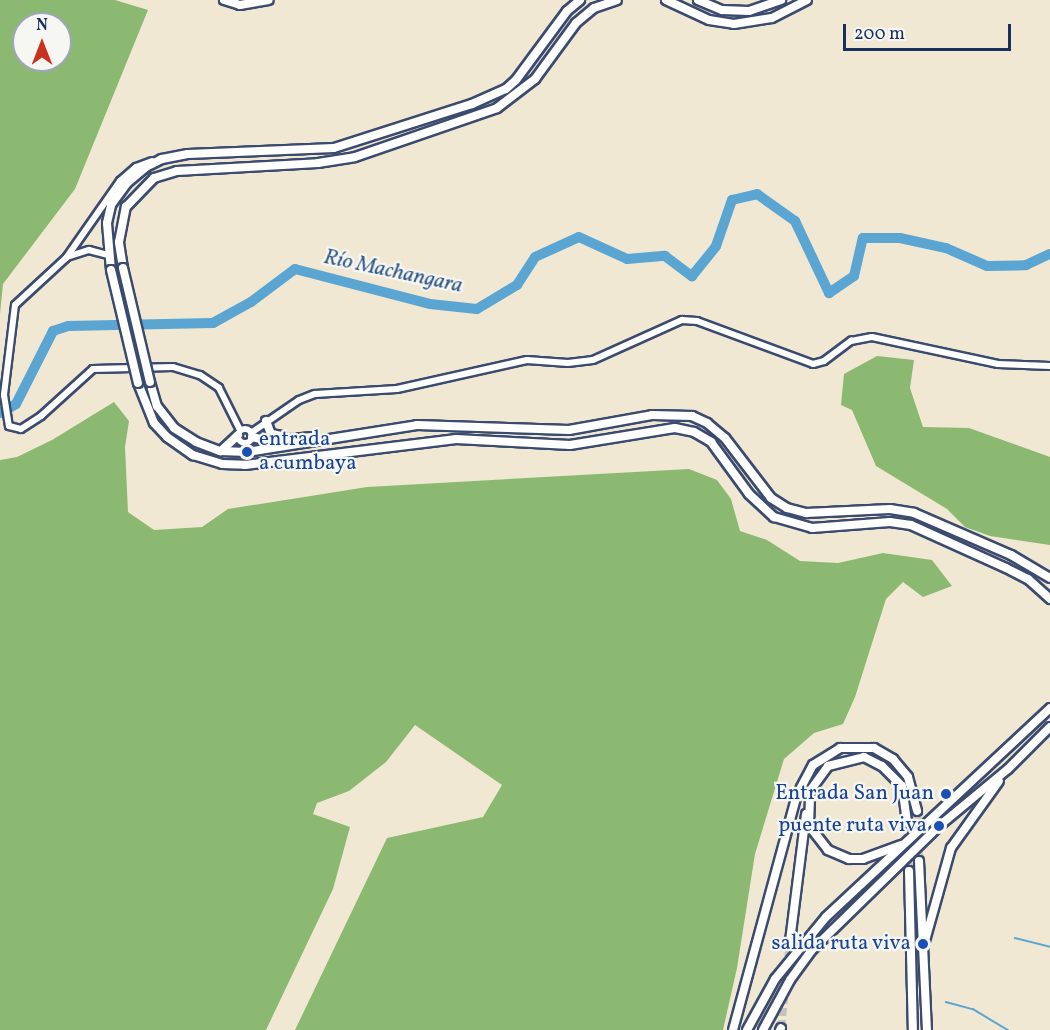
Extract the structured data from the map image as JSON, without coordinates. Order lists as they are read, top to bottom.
{
  "water": ["Río Machangara"],
  "places": [
    "entrada a cumbaya",
    "Entrada San Juan",
    "puente ruta viva",
    "salida ruta viva"
  ],
  "scale_bar": "200 m",
  "north": "top"
}
